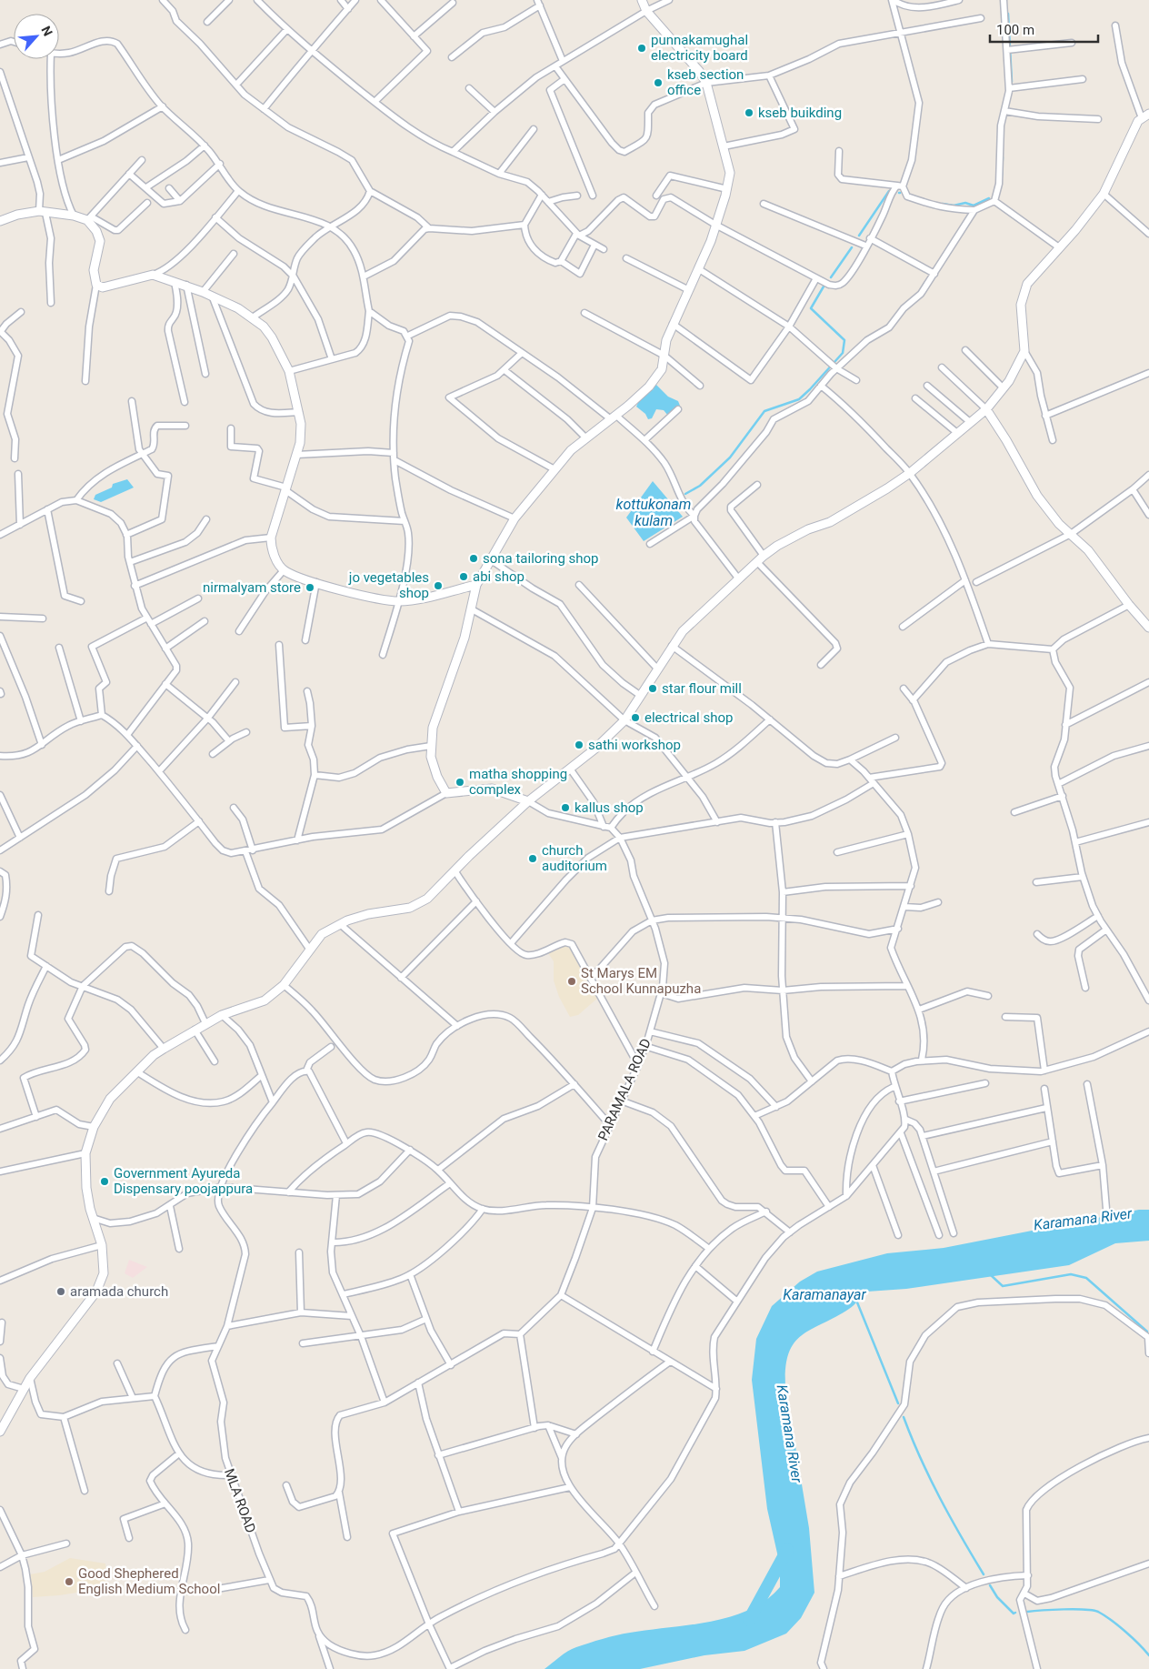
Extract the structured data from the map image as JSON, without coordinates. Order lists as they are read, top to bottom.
{
  "streets": {
    "street": ["PARAMALA ROAD", "MLA ROAD"]
  },
  "water": ["kottukonam kulam", "Karamana River", "Karamanayar"],
  "places": [
    "punnakamughal electricity board",
    "kseb section office",
    "kseb buikding",
    "sona tailoring shop",
    "abi shop",
    "jo vegetables shop",
    "nirmalyam store",
    "star flour mill",
    "electrical shop",
    "sathi workshop",
    "matha shopping complex",
    "kallus shop",
    "church auditorium",
    "St Marys EM School Kunnapuzha",
    "Government Ayureda Dispensary poojappura",
    "aramada church",
    "Good Shephered English Medium School"
  ],
  "scale_bar": "100 m",
  "north": "top right"
}
